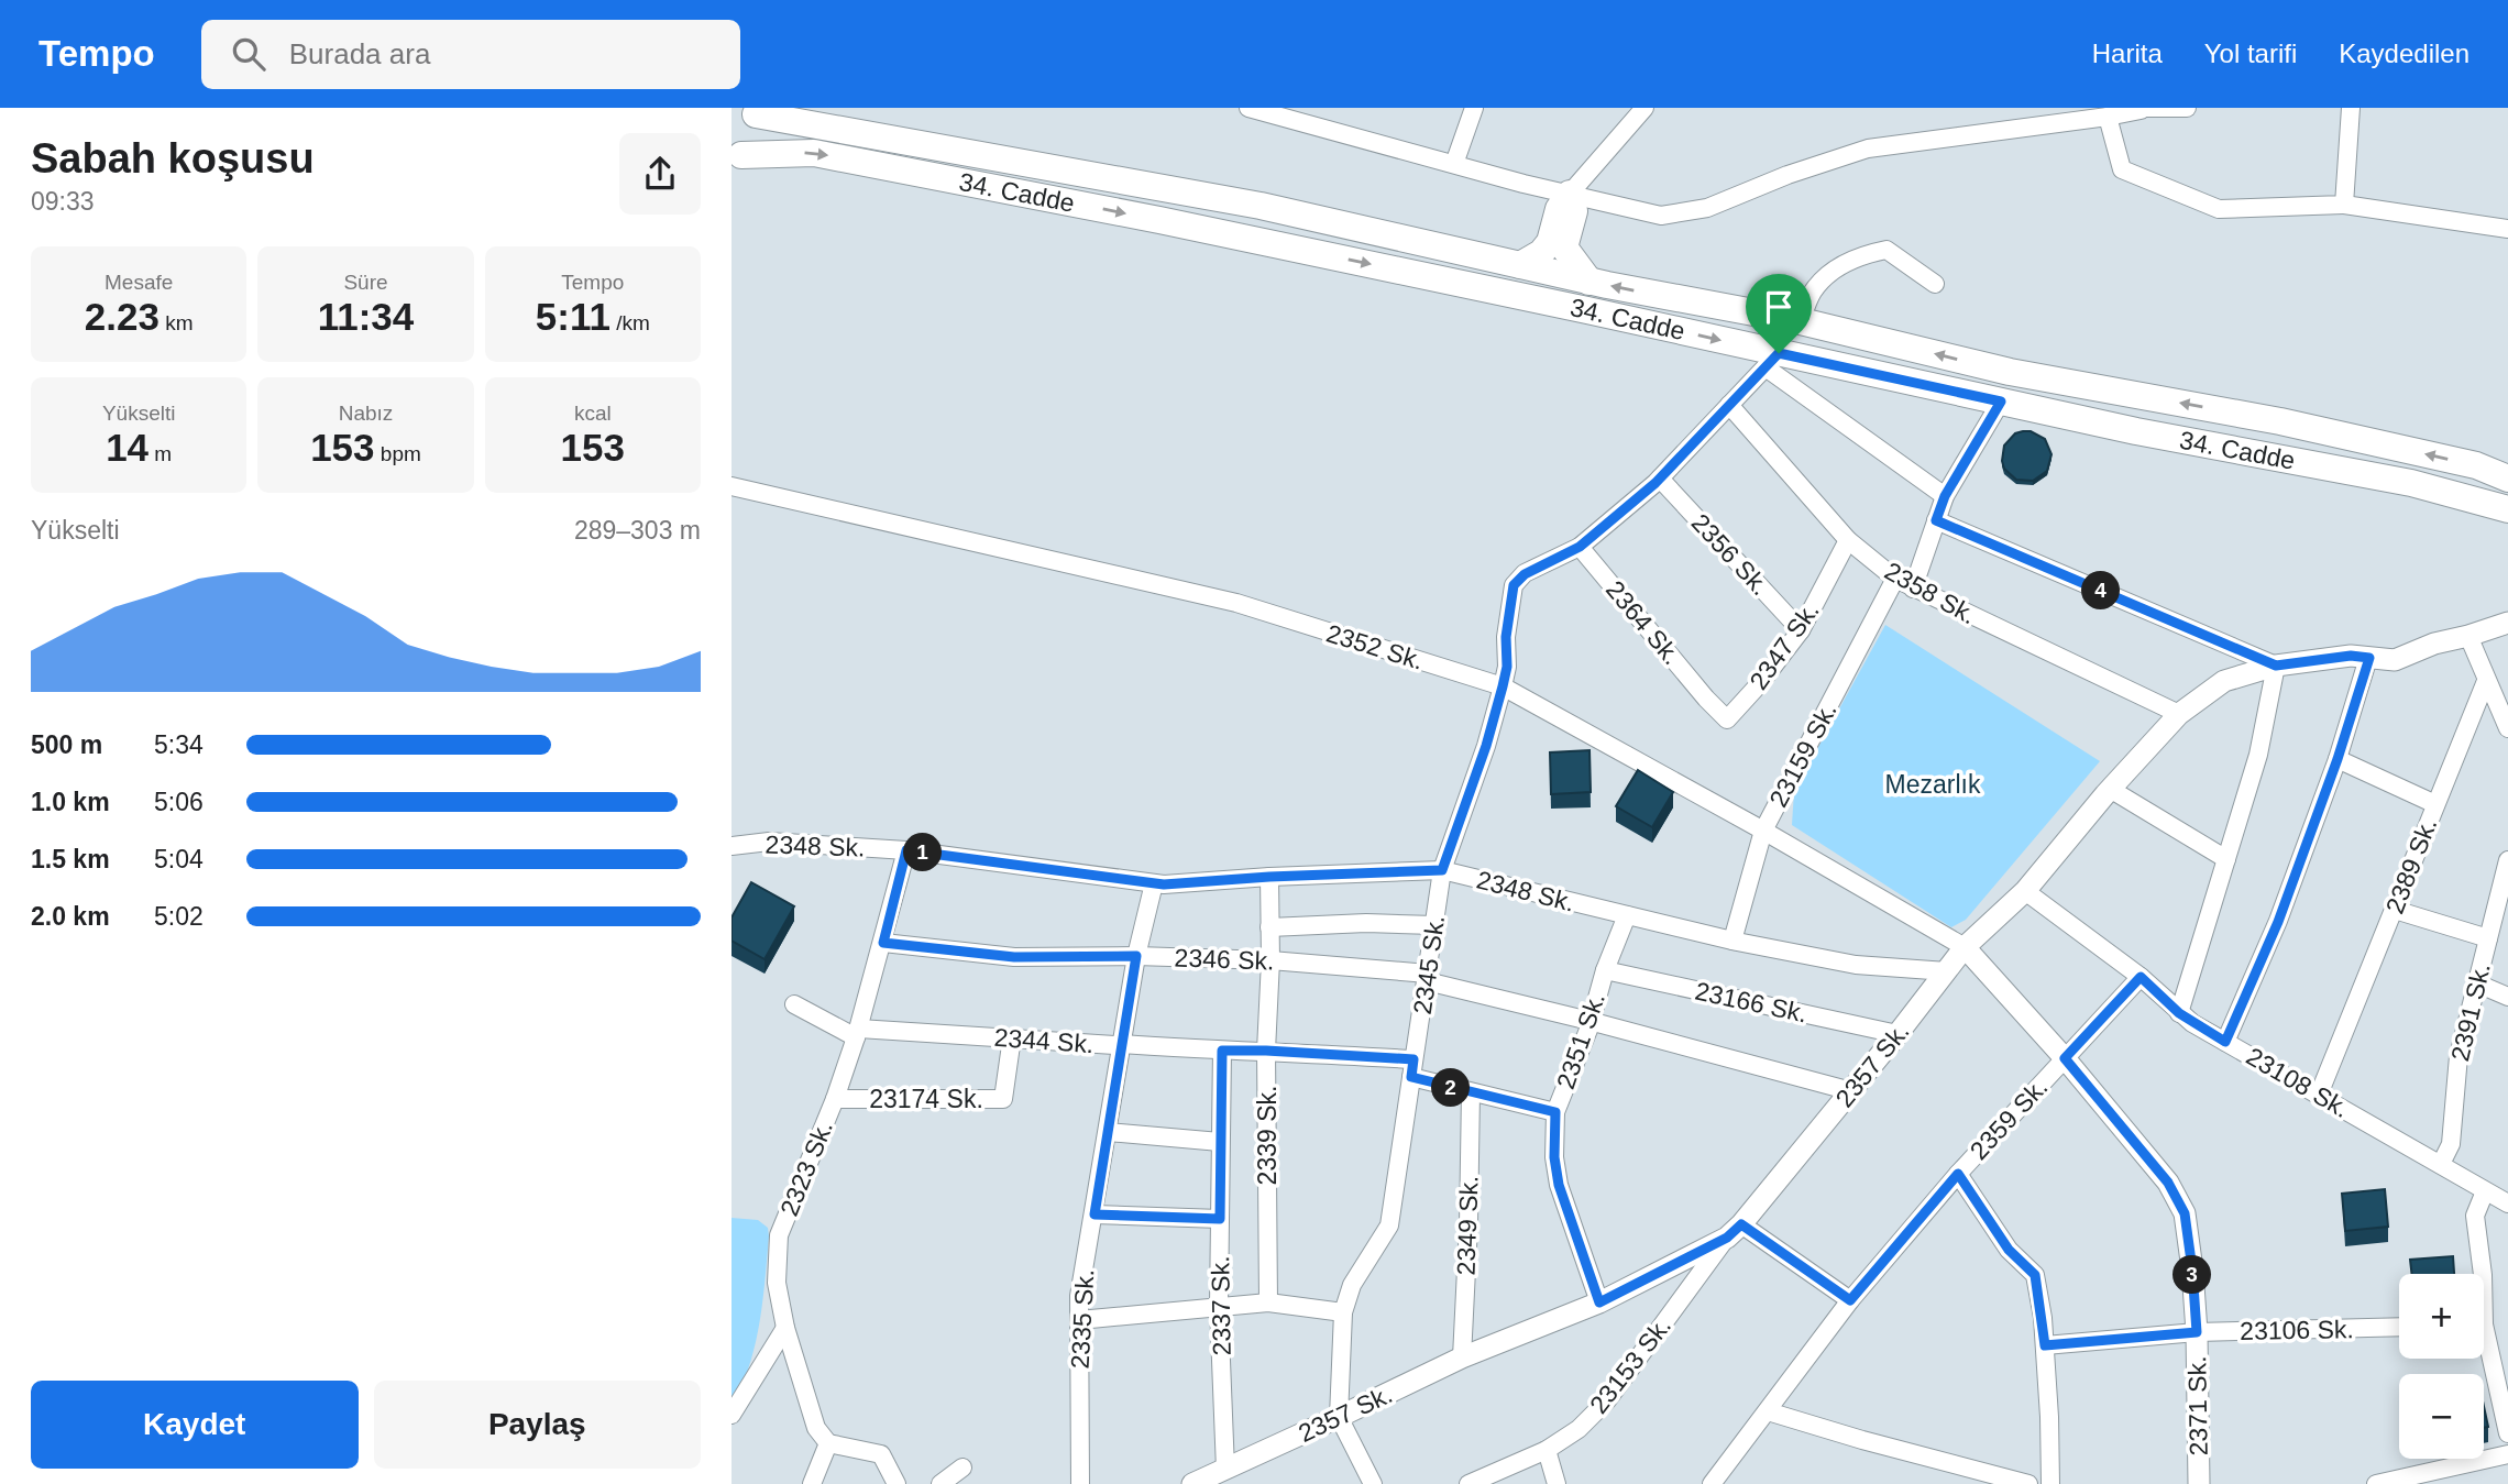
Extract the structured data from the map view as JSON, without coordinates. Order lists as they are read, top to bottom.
{
  "streets": {
    "main road": ["34. Cadde"],
    "street": [
      "2356 Sk.",
      "2358 Sk.",
      "2364 Sk.",
      "2347 Sk.",
      "2352 Sk.",
      "23159 Sk.",
      "2348 Sk.",
      "2389 Sk.",
      "2346 Sk.",
      "2345 Sk.",
      "23166 Sk.",
      "2391 Sk.",
      "2344 Sk.",
      "2351 Sk.",
      "2357 Sk.",
      "23108 Sk.",
      "23174 Sk.",
      "2359 Sk.",
      "2339 Sk.",
      "2323 Sk.",
      "2349 Sk.",
      "2337 Sk.",
      "2335 Sk.",
      "23106 Sk.",
      "23153 Sk.",
      "2371 Sk."
    ]
  },
  "crossings": [
    ["2356 Sk.", "2347 Sk."],
    ["2358 Sk.", "2347 Sk."],
    ["2358 Sk.", "23159 Sk."],
    ["2358 Sk.", "2357 Sk."],
    ["2364 Sk.", "2347 Sk."],
    ["2364 Sk.", "2345 Sk."],
    ["2352 Sk.", "23159 Sk."],
    ["2352 Sk.", "2345 Sk."],
    ["2352 Sk.", "2357 Sk."],
    ["2352 Sk.", "2371 Sk."],
    ["23159 Sk.", "2348 Sk."],
    ["2348 Sk.", "2345 Sk."],
    ["2348 Sk.", "2351 Sk."],
    ["2348 Sk.", "2357 Sk."],
    ["2348 Sk.", "2339 Sk."],
    ["2348 Sk.", "2323 Sk."],
    ["2348 Sk.", "2335 Sk."],
    ["2389 Sk.", "23108 Sk."],
    ["2346 Sk.", "2345 Sk."],
    ["2346 Sk.", "2351 Sk."],
    ["2346 Sk.", "2357 Sk."],
    ["2346 Sk.", "2339 Sk."],
    ["2346 Sk.", "2323 Sk."],
    ["2346 Sk.", "2335 Sk."],
    ["2345 Sk.", "2344 Sk."],
    ["2345 Sk.", "2357 Sk."],
    ["23166 Sk.", "2351 Sk."],
    ["23166 Sk.", "2357 Sk."],
    ["2391 Sk.", "23108 Sk."],
    ["2344 Sk.", "2351 Sk."],
    ["2344 Sk.", "23174 Sk."],
    ["2344 Sk.", "2339 Sk."],
    ["2344 Sk.", "2323 Sk."],
    ["2344 Sk.", "2349 Sk."],
    ["2344 Sk.", "2337 Sk."],
    ["2344 Sk.", "2335 Sk."],
    ["2351 Sk.", "2357 Sk."],
    ["2357 Sk.", "23108 Sk."],
    ["2357 Sk.", "2349 Sk."],
    ["2357 Sk.", "2337 Sk."],
    ["2357 Sk.", "23153 Sk."],
    ["2357 Sk.", "2371 Sk."],
    ["23108 Sk.", "2359 Sk."],
    ["23174 Sk.", "2323 Sk."],
    ["2359 Sk.", "2371 Sk."],
    ["23106 Sk.", "2371 Sk."]
  ],
  "parks": ["Mezarlık"],
  "page": {
    "header": "Tempo",
    "search": "Burada ara",
    "nav": ["Harita", "Yol tarifi", "Kaydedilen"],
    "heading": ["Sabah koşusu", "09:33"],
    "stats": [
      ["Mesafe", "2.23 km"],
      ["Süre", "11:34"],
      ["Tempo", "5:11 /km"],
      ["Yükselti", "14 m"],
      ["Nabız", "153 bpm"],
      ["kcal", "153"]
    ],
    "chart": ["Yükselti", "289–303 m"],
    "pins": [
      "4",
      "1",
      "2",
      "3"
    ],
    "list": [
      {
        "name": "500 m",
        "note": "5:34"
      },
      {
        "name": "1.0 km",
        "note": "5:06"
      },
      {
        "name": "1.5 km",
        "note": "5:04"
      },
      {
        "name": "2.0 km",
        "note": "5:02"
      }
    ],
    "map_buttons": ["+", "−"],
    "buttons": ["Kaydet", "Paylaş"]
  }
}
